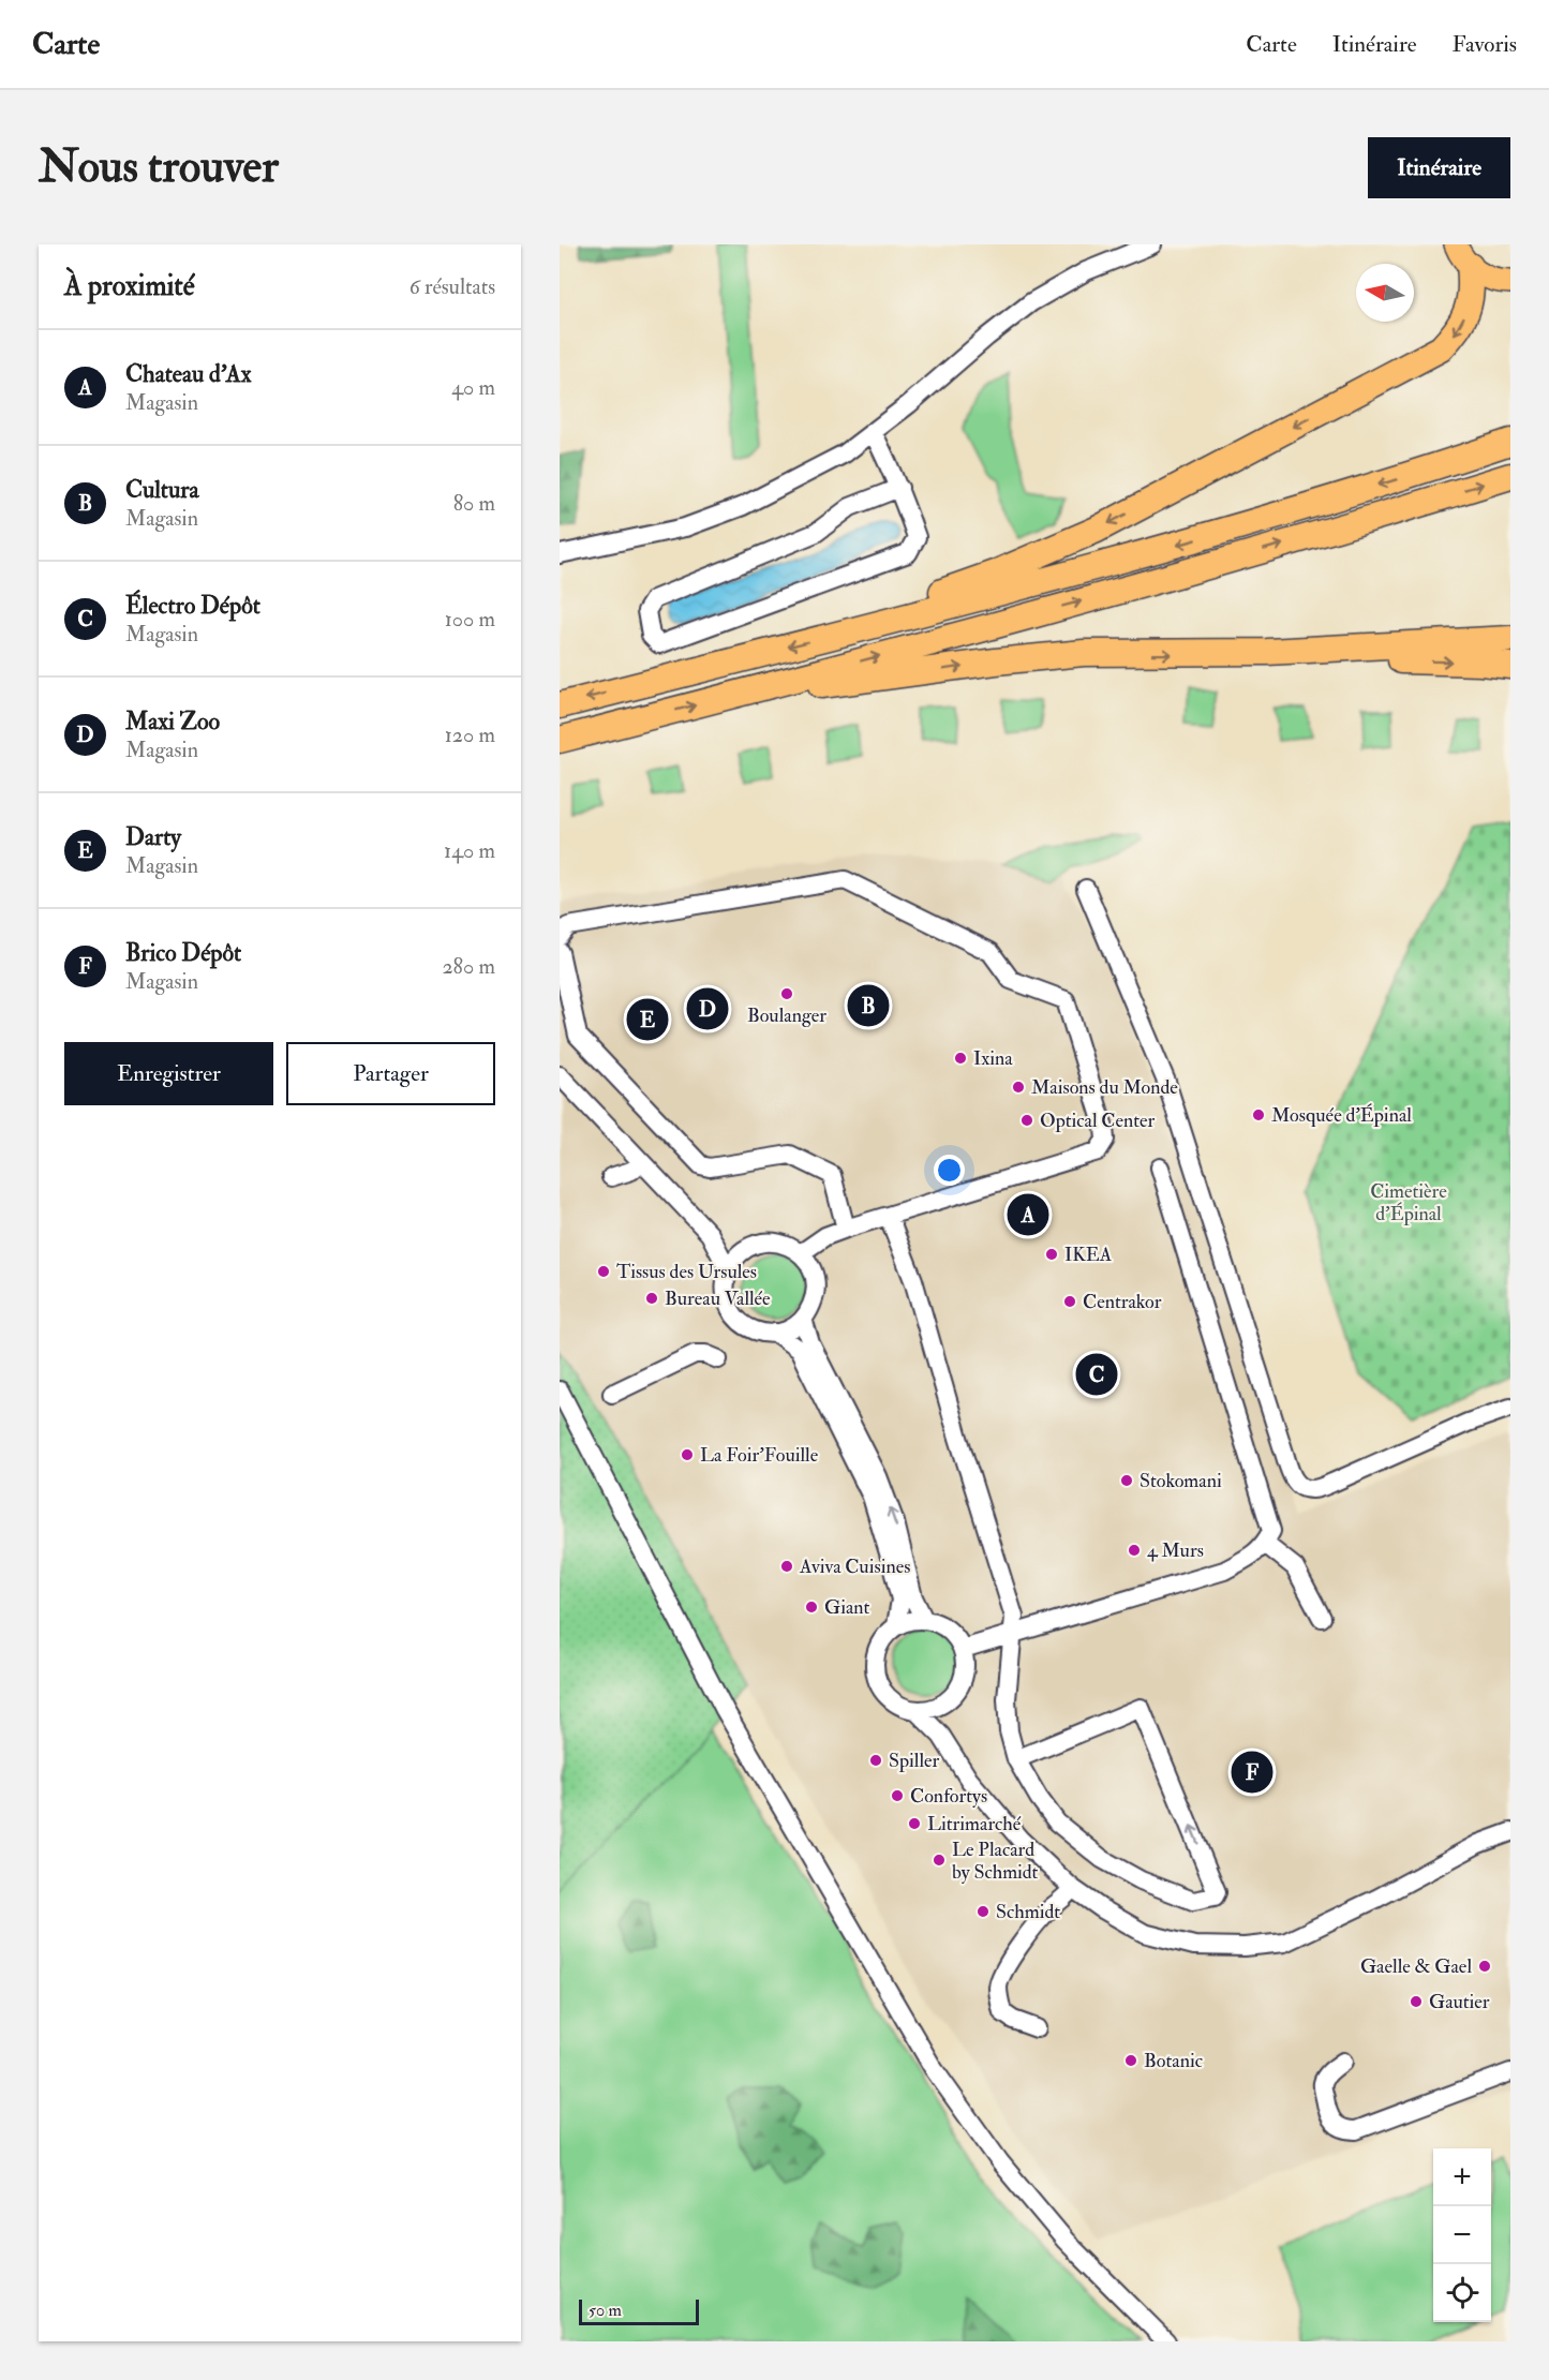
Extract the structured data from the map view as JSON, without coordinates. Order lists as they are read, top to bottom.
{
  "parks": ["Cimetière d'Épinal"],
  "places": [
    "Boulanger",
    "Ixina",
    "Maisons du Monde",
    "Mosquée d'Épinal",
    "Optical Center",
    "IKEA",
    "Tissus des Ursules",
    "Bureau Vallée",
    "Centrakor",
    "La Foir'Fouille",
    "Stokomani",
    "4 Murs",
    "Aviva Cuisines",
    "Giant",
    "Spiller",
    "Confortys",
    "Litrimarché",
    "Le Placard by Schmidt",
    "Schmidt",
    "Gaelle & Gael",
    "Gautier",
    "Botanic"
  ],
  "scale_bar": "50 m",
  "north": "left",
  "page": {
    "header": "Carte",
    "nav": ["Carte", "Itinéraire", "Favoris"],
    "buttons": [
      "Itinéraire",
      ["Enregistrer", "Partager"]
    ],
    "title": "Nous trouver",
    "heading": ["À proximité", "6 résultats"],
    "list": [
      {
        "mark": "A",
        "name": "Chateau d'Ax",
        "note": "Magasin",
        "value": "40 m"
      },
      {
        "mark": "B",
        "name": "Cultura",
        "note": "Magasin",
        "value": "80 m"
      },
      {
        "mark": "C",
        "name": "Électro Dépôt",
        "note": "Magasin",
        "value": "100 m"
      },
      {
        "mark": "D",
        "name": "Maxi Zoo",
        "note": "Magasin",
        "value": "120 m"
      },
      {
        "mark": "E",
        "name": "Darty",
        "note": "Magasin",
        "value": "140 m"
      },
      {
        "mark": "F",
        "name": "Brico Dépôt",
        "note": "Magasin",
        "value": "280 m"
      }
    ],
    "pins": [
      "B",
      "D",
      "E",
      "A",
      "C",
      "F"
    ],
    "map_buttons": ["+", "−"],
    "scale": "50 m"
  }
}
